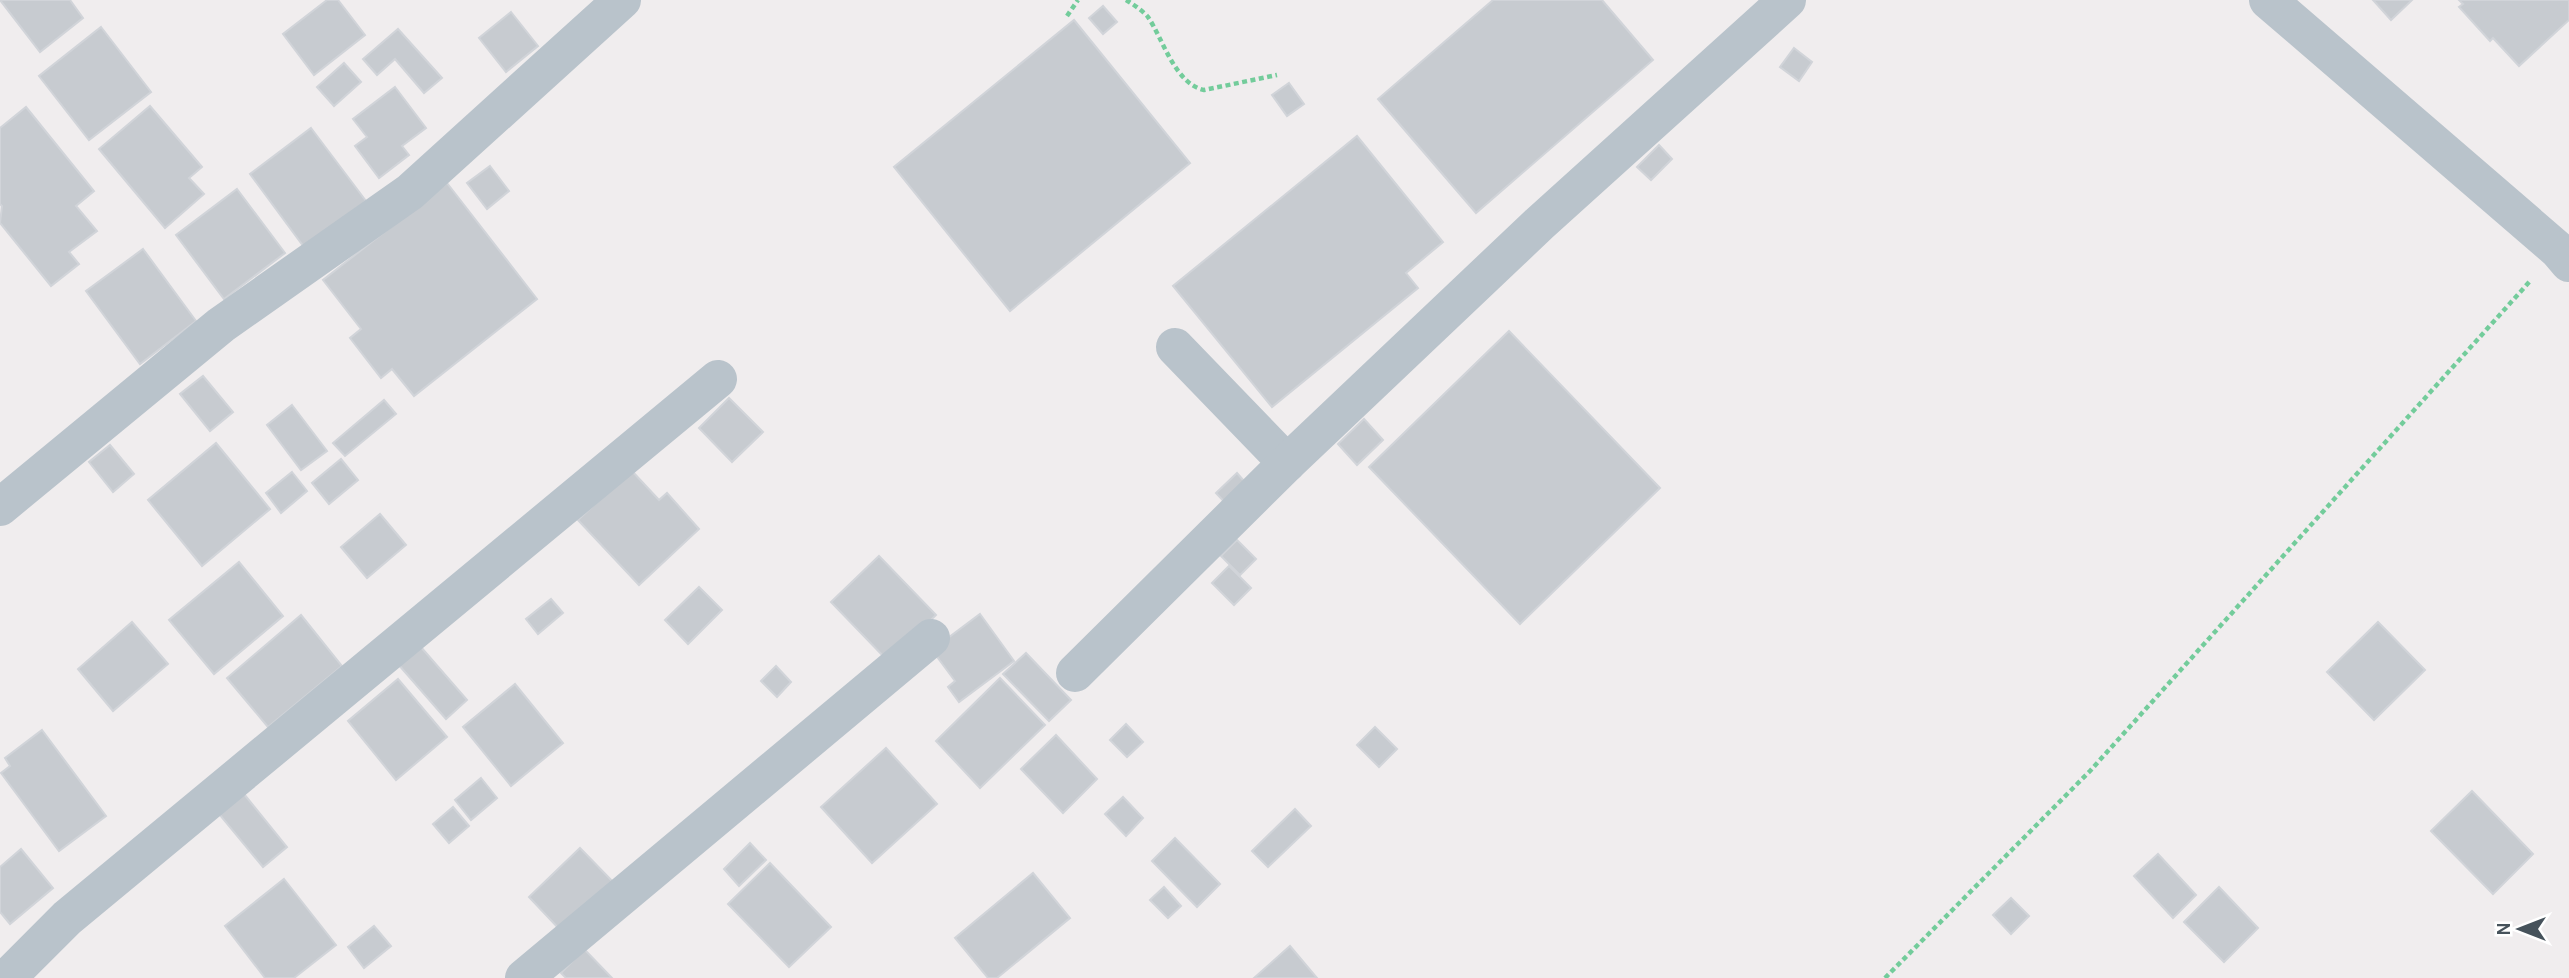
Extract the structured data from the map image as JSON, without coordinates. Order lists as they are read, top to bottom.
{
  "north": "left"
}
